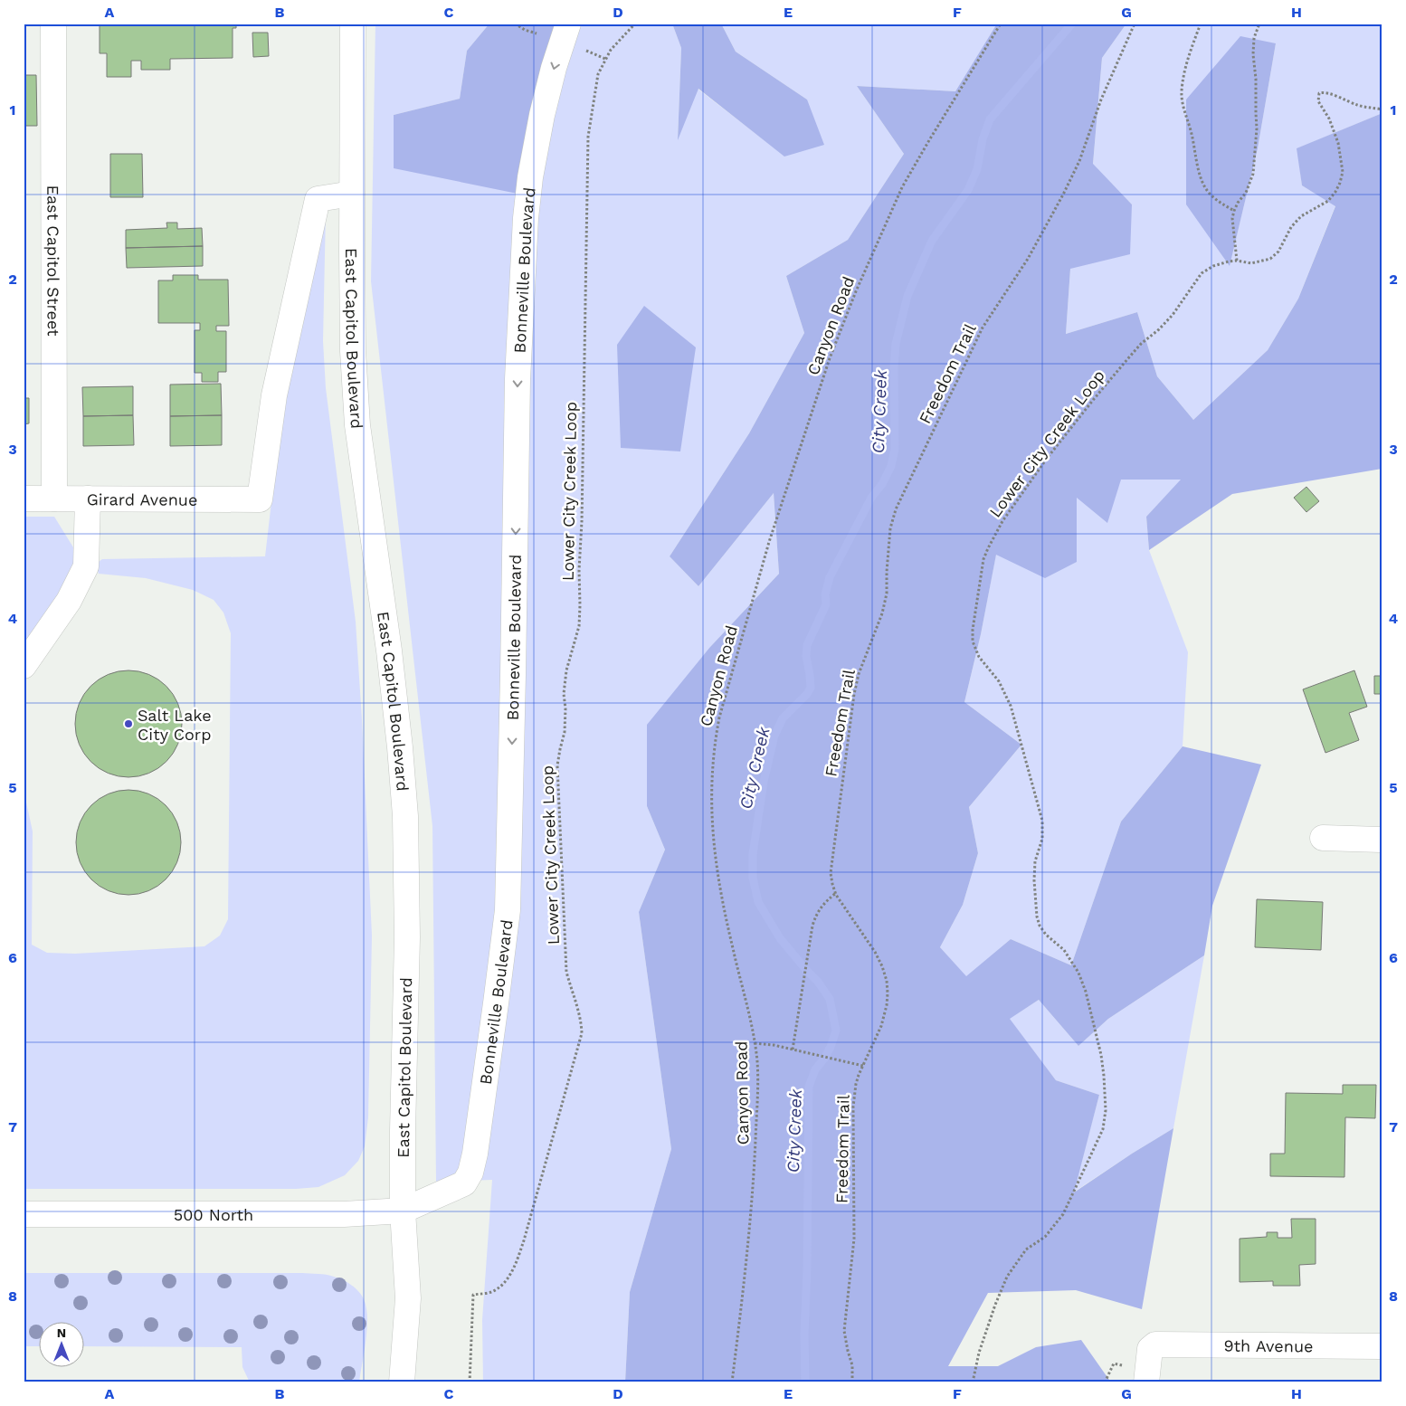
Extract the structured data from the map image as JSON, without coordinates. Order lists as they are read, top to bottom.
{
  "streets": {
    "street": [
      "East Capitol Street",
      "Bonneville Boulevard",
      "East Capitol Boulevard",
      "Girard Avenue",
      "500 North",
      "9th Avenue"
    ],
    "path": ["Canyon Road", "Freedom Trail", "Lower City Creek Loop"]
  },
  "crossings": [
    ["East Capitol Street", "Girard Avenue"],
    ["Bonneville Boulevard", "East Capitol Boulevard"],
    ["Bonneville Boulevard", "500 North"],
    ["East Capitol Boulevard", "Girard Avenue"],
    ["East Capitol Boulevard", "500 North"]
  ],
  "one_way": ["Bonneville Boulevard"],
  "water": ["City Creek"],
  "places": ["Salt Lake City Corp"],
  "north": "top",
  "grid": {
    "columns": [
      "A",
      "B",
      "C",
      "D",
      "E",
      "F",
      "G",
      "H"
    ],
    "rows": [
      "1",
      "2",
      "3",
      "4",
      "5",
      "6",
      "7",
      "8"
    ]
  }
}
